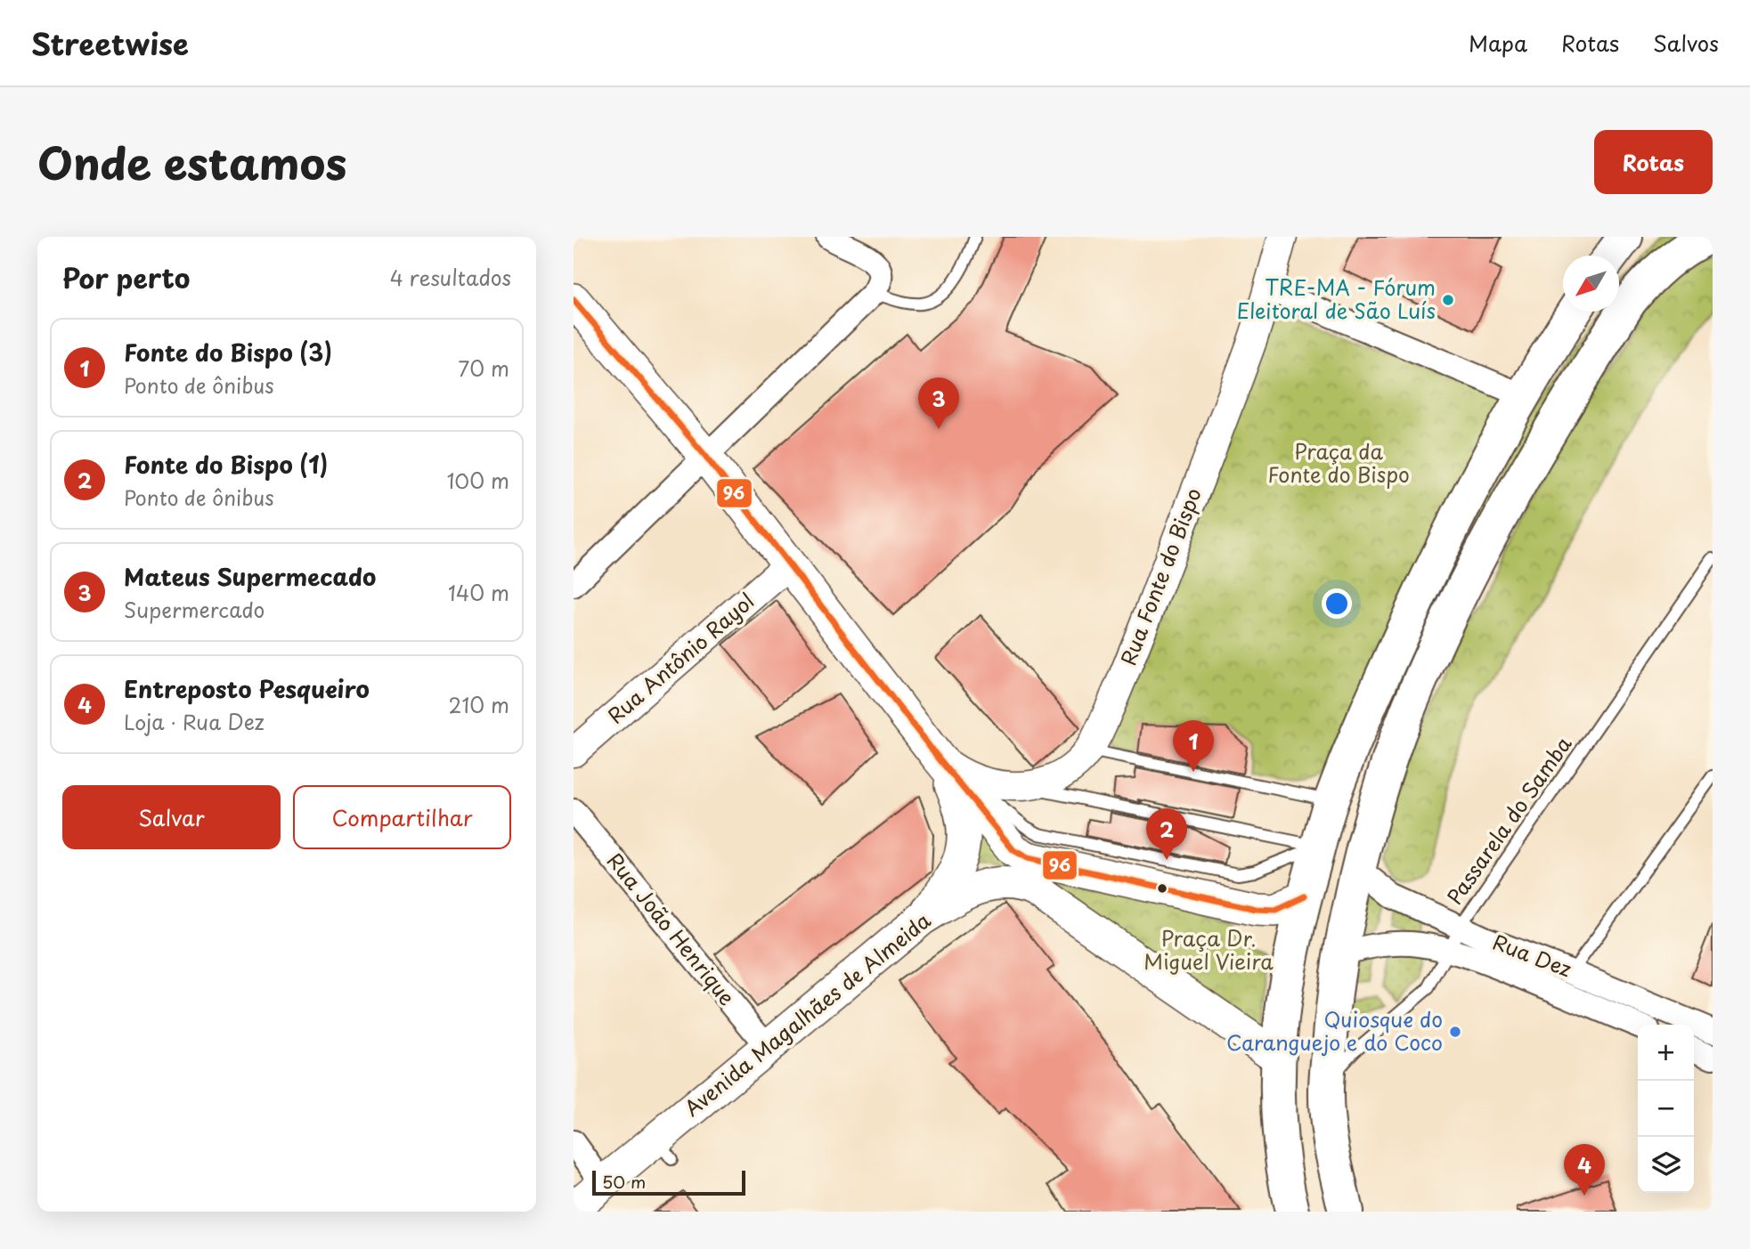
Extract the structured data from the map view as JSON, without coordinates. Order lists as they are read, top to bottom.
{
  "streets": {
    "main road": ["Avenida Magalhães de Almeida"],
    "street": [
      "Rua Fonte do Bispo",
      "Rua Antônio Rayol",
      "Rua João Henrique",
      "Rua Dez"
    ],
    "lane": ["Passarela do Samba"]
  },
  "crossings": [
    ["Passarela do Samba", "Rua Dez"],
    ["Rua João Henrique", "Avenida Magalhães de Almeida"]
  ],
  "parks": ["Praça da Fonte do Bispo", "Praça Dr. Miguel Vieira"],
  "places": ["TRE-MA - Fórum Eleitoral de São Luís", "Quiosque do Caranguejo e do Coco"],
  "lines": ["transit line 96"],
  "scale_bar": "50 m",
  "north": "bottom left",
  "page": {
    "header": "Streetwise",
    "nav": ["Mapa", "Rotas", "Salvos"],
    "title": "Onde estamos",
    "buttons": [
      "Rotas",
      ["Salvar", "Compartilhar"]
    ],
    "heading": ["Por perto", "4 resultados"],
    "list": [
      {
        "mark": "1",
        "name": "Fonte do Bispo (3)",
        "note": "Ponto de ônibus",
        "value": "70 m"
      },
      {
        "mark": "2",
        "name": "Fonte do Bispo (1)",
        "note": "Ponto de ônibus",
        "value": "100 m"
      },
      {
        "mark": "3",
        "name": "Mateus Supermecado",
        "note": "Supermercado",
        "value": "140 m"
      },
      {
        "mark": "4",
        "name": "Entreposto Pesqueiro",
        "note": "Loja · Rua Dez",
        "value": "210 m"
      }
    ],
    "pins": [
      "3",
      "1",
      "2",
      "4"
    ],
    "map_buttons": ["+", "−"],
    "scale": "50 m"
  }
}
